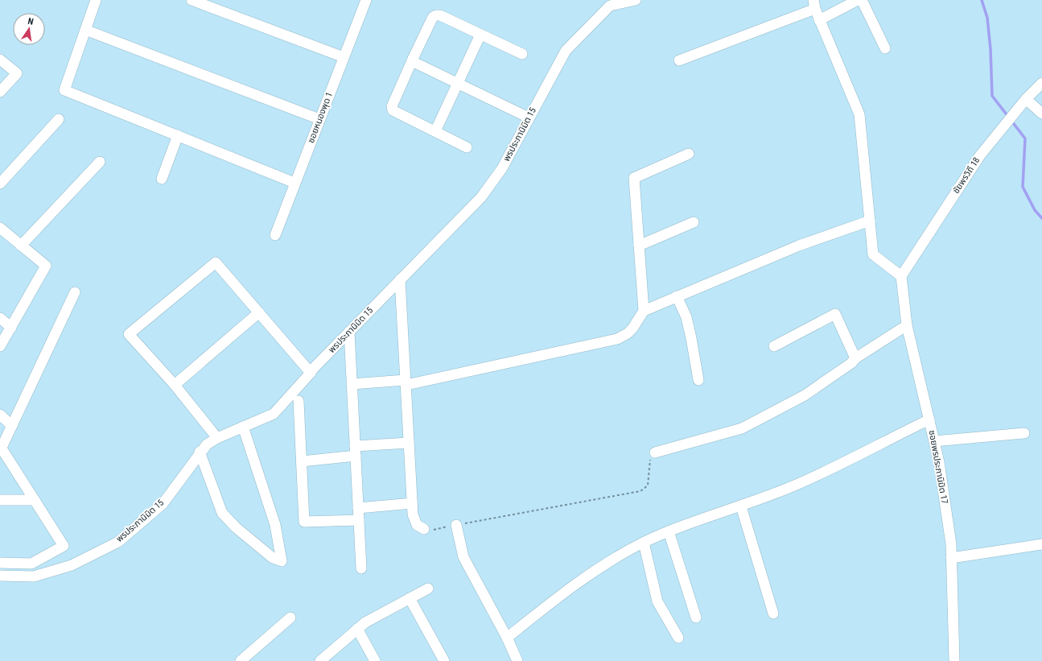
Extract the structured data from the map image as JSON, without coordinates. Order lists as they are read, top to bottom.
{
  "streets": {
    "street": [
      "ซอยหนองพุด 1",
      "พรประภานิมิต 15",
      "ชัยพรวิถี 18",
      "ซอยพรประภานิมิต 17"
    ]
  },
  "crossings": [
    ["ชัยพรวิถี 18", "ซอยพรประภานิมิต 17"]
  ],
  "north": "top"
}
